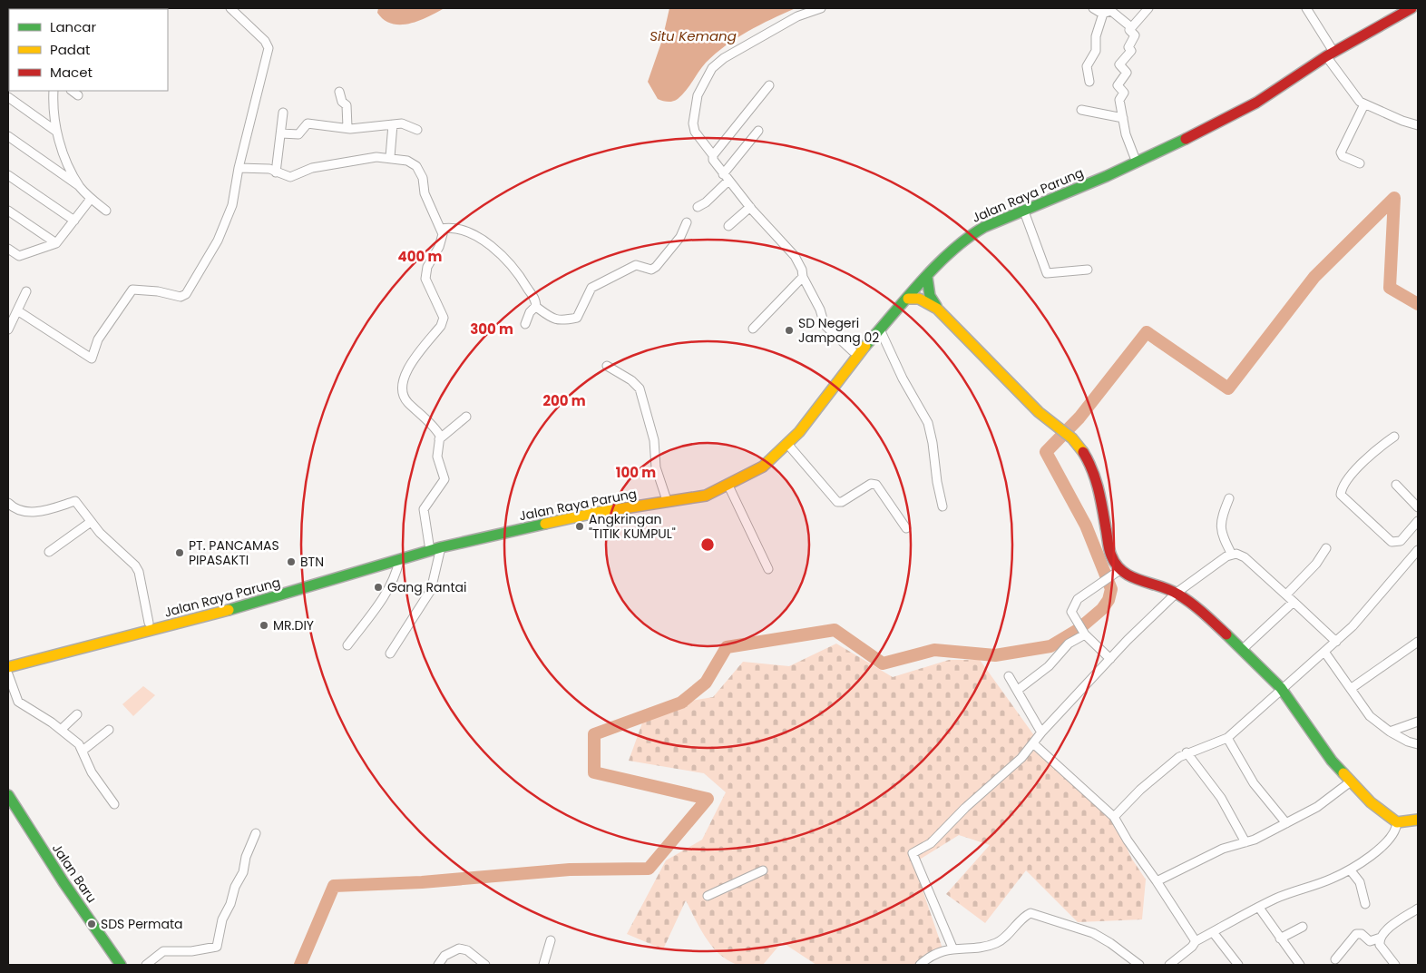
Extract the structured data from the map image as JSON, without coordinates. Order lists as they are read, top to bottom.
{
  "streets": {
    "main road": ["Jalan Raya Parung", "Jalan Baru"]
  },
  "water": ["Situ Kemang"],
  "places": [
    "SD Negeri Jampang 02",
    "Angkringan \"TITIK KUMPUL\"",
    "PT. PANCAMAS PIPASAKTI",
    "BTN",
    "Gang Rantai",
    "MR.DIY",
    "SDS Permata"
  ],
  "legend": ["Lancar", "Padat", "Macet"],
  "rings": [
    "400 m",
    "300 m",
    "200 m",
    "100 m"
  ]
}
